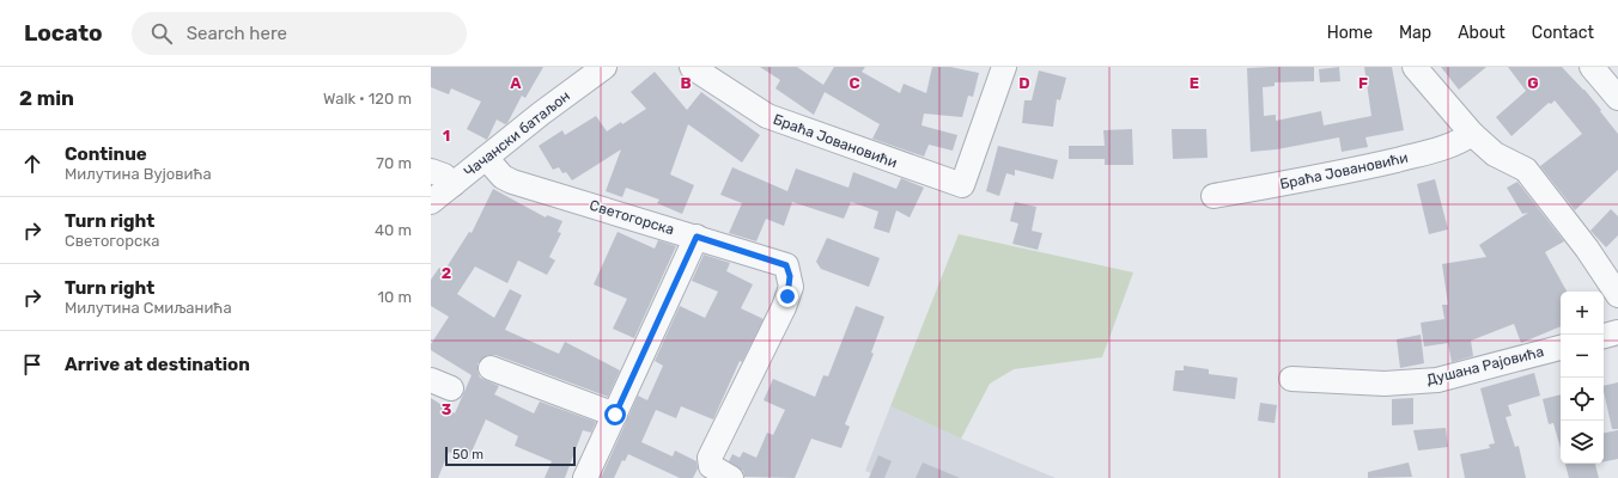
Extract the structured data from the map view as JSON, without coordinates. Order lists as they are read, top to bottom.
{
  "streets": {
    "street": [
      "Чачански батаљон",
      "Браћа Јовановићи",
      "Светогорска",
      "Душана Рајовића"
    ]
  },
  "crossings": [
    ["Чачански батаљон", "Светогорска"]
  ],
  "scale_bar": "50 m",
  "page": {
    "header": "Locato",
    "search": "Search here",
    "nav": [
      "Home",
      "Map",
      "About",
      "Contact"
    ],
    "heading": ["2 min", "Walk · 120 m"],
    "list": [
      ["Continue", "Милутина Вујовића", "70 m"],
      ["Turn right", "Светогорска", "40 m"],
      ["Turn right", "Милутина Смиљанића", "10 m"],
      "Arrive at destination"
    ],
    "map_buttons": ["+", "−"],
    "scale": "50 m"
  },
  "grid": {
    "columns": [
      "A",
      "B",
      "C",
      "D",
      "E",
      "F",
      "G"
    ],
    "rows": ["1", "2", "3"]
  }
}
